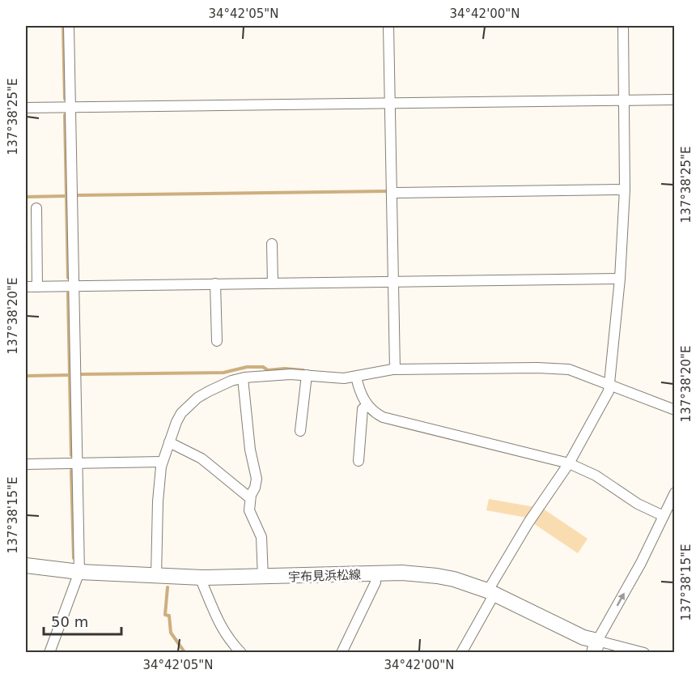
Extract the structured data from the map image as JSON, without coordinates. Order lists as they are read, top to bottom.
{
  "streets": {
    "main road": ["宇布見浜松線"]
  },
  "scale_bar": "50 m",
  "coordinates": [
    "34°42'05\"N",
    "34°42'00\"N",
    "137°38'25\"E",
    "137°38'20\"E",
    "137°38'15\"E"
  ]
}
